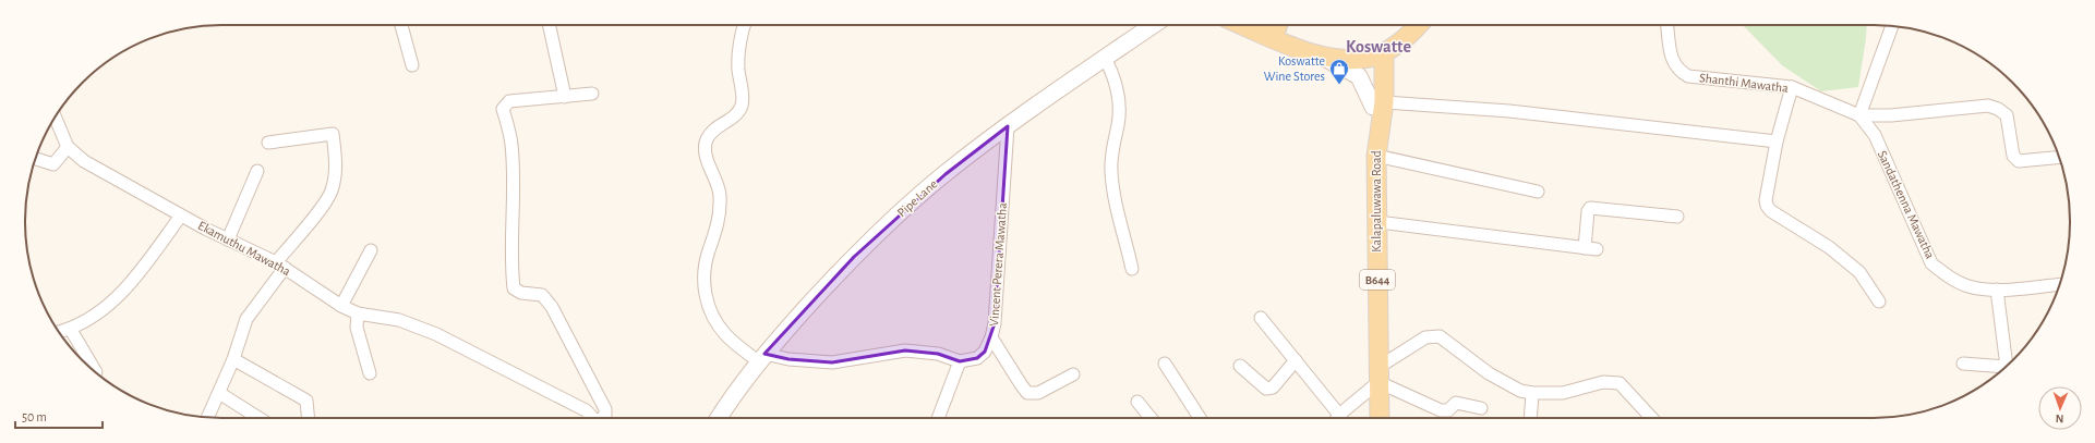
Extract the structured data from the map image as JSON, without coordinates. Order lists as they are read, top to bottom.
{
  "streets": {
    "main road": ["Kalapaluwawa Road", "B644"],
    "street": [
      "Shanthi Mawatha",
      "Pipe Lane",
      "Sandathenna Mawatha",
      "Ekamuthu Mawatha",
      "Vincent Perera Mawatha"
    ]
  },
  "crossings": [
    ["Shanthi Mawatha", "Sandathenna Mawatha"],
    ["Pipe Lane", "Vincent Perera Mawatha"]
  ],
  "districts": ["Koswatte"],
  "places": {
    "shop": ["Koswatte Wine Stores"]
  },
  "scale_bar": "50 m",
  "north": "bottom"
}
